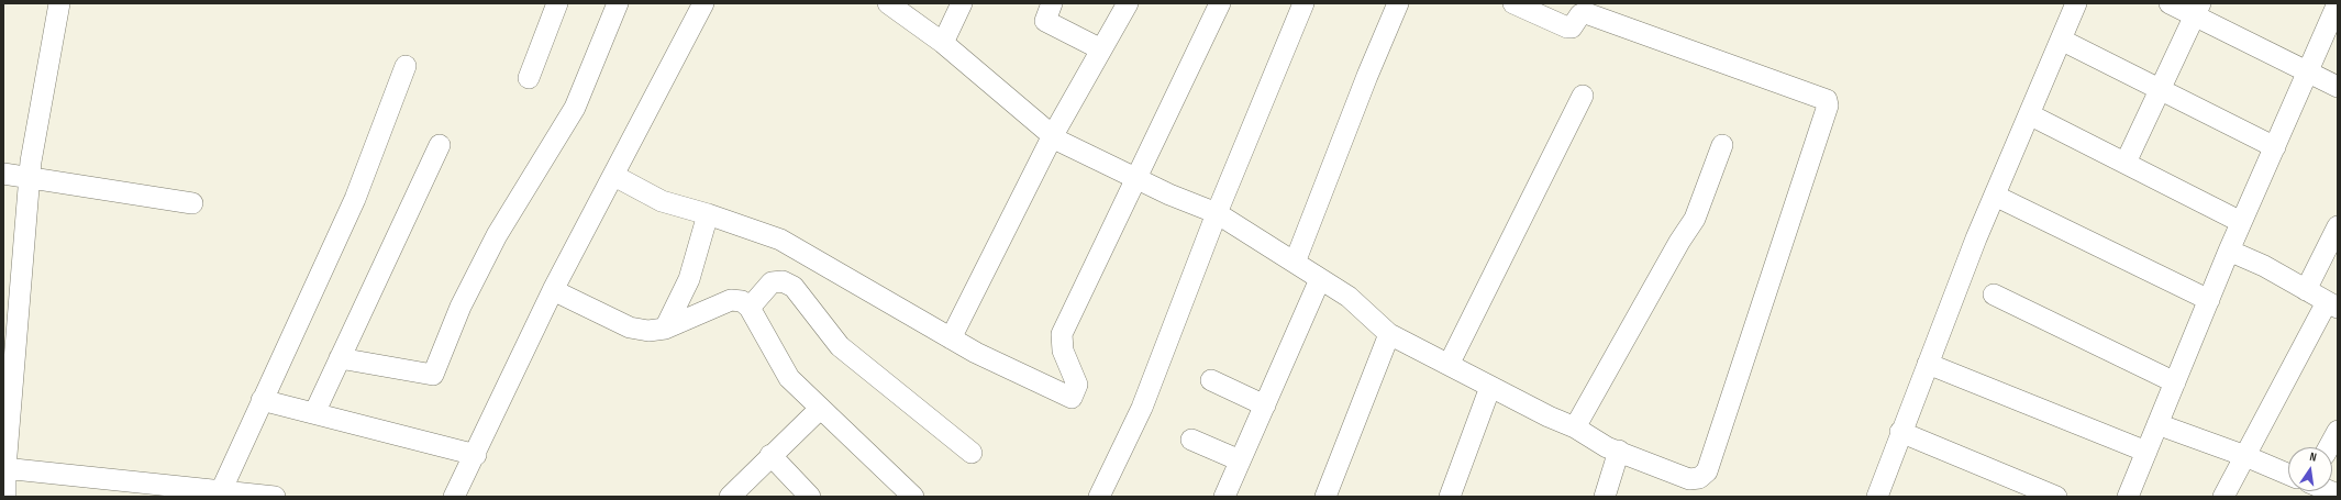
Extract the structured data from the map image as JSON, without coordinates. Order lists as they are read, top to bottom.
{
  "north": "top"
}
